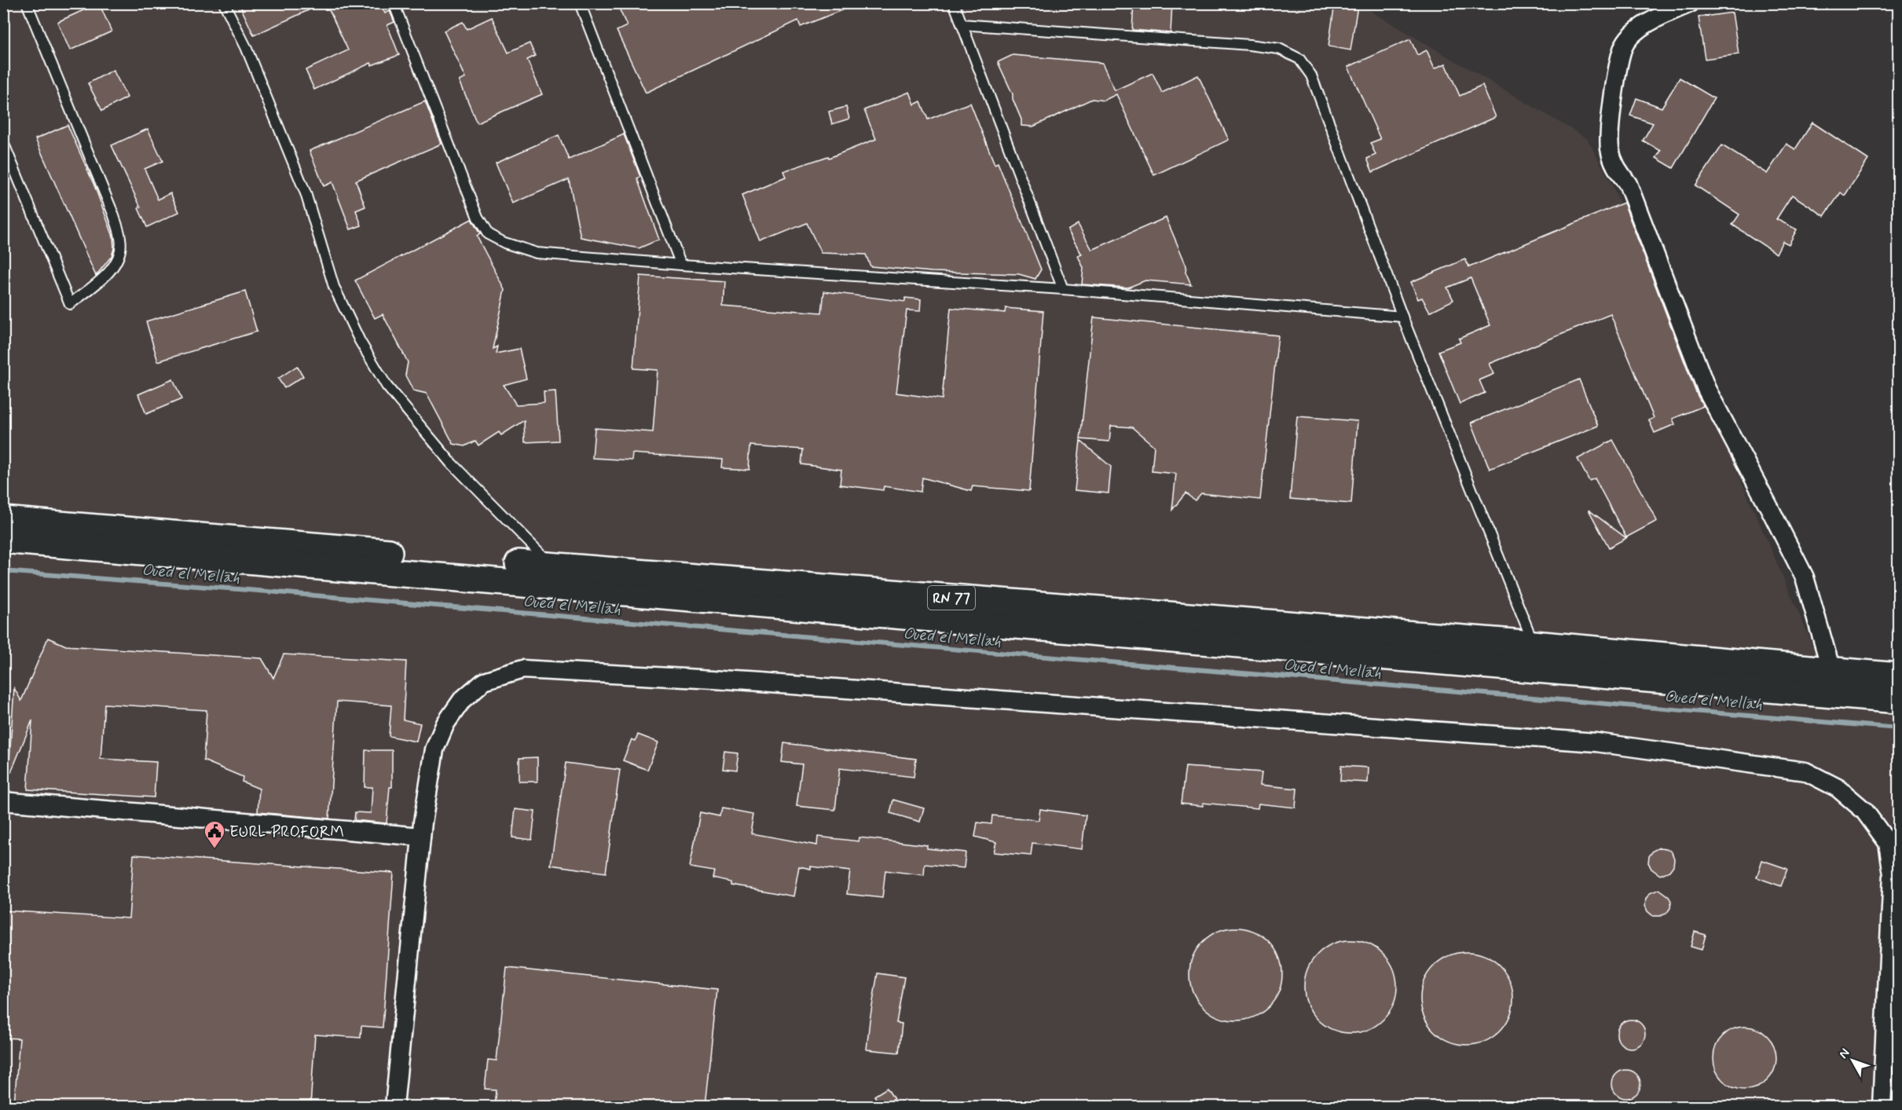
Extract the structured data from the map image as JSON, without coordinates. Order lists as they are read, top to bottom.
{
  "streets": {
    "main road": ["RN 77"]
  },
  "water": ["Oued el Mellah"],
  "places": {
    "public building": ["EURL PROFORM"]
  },
  "north": "top left"
}
